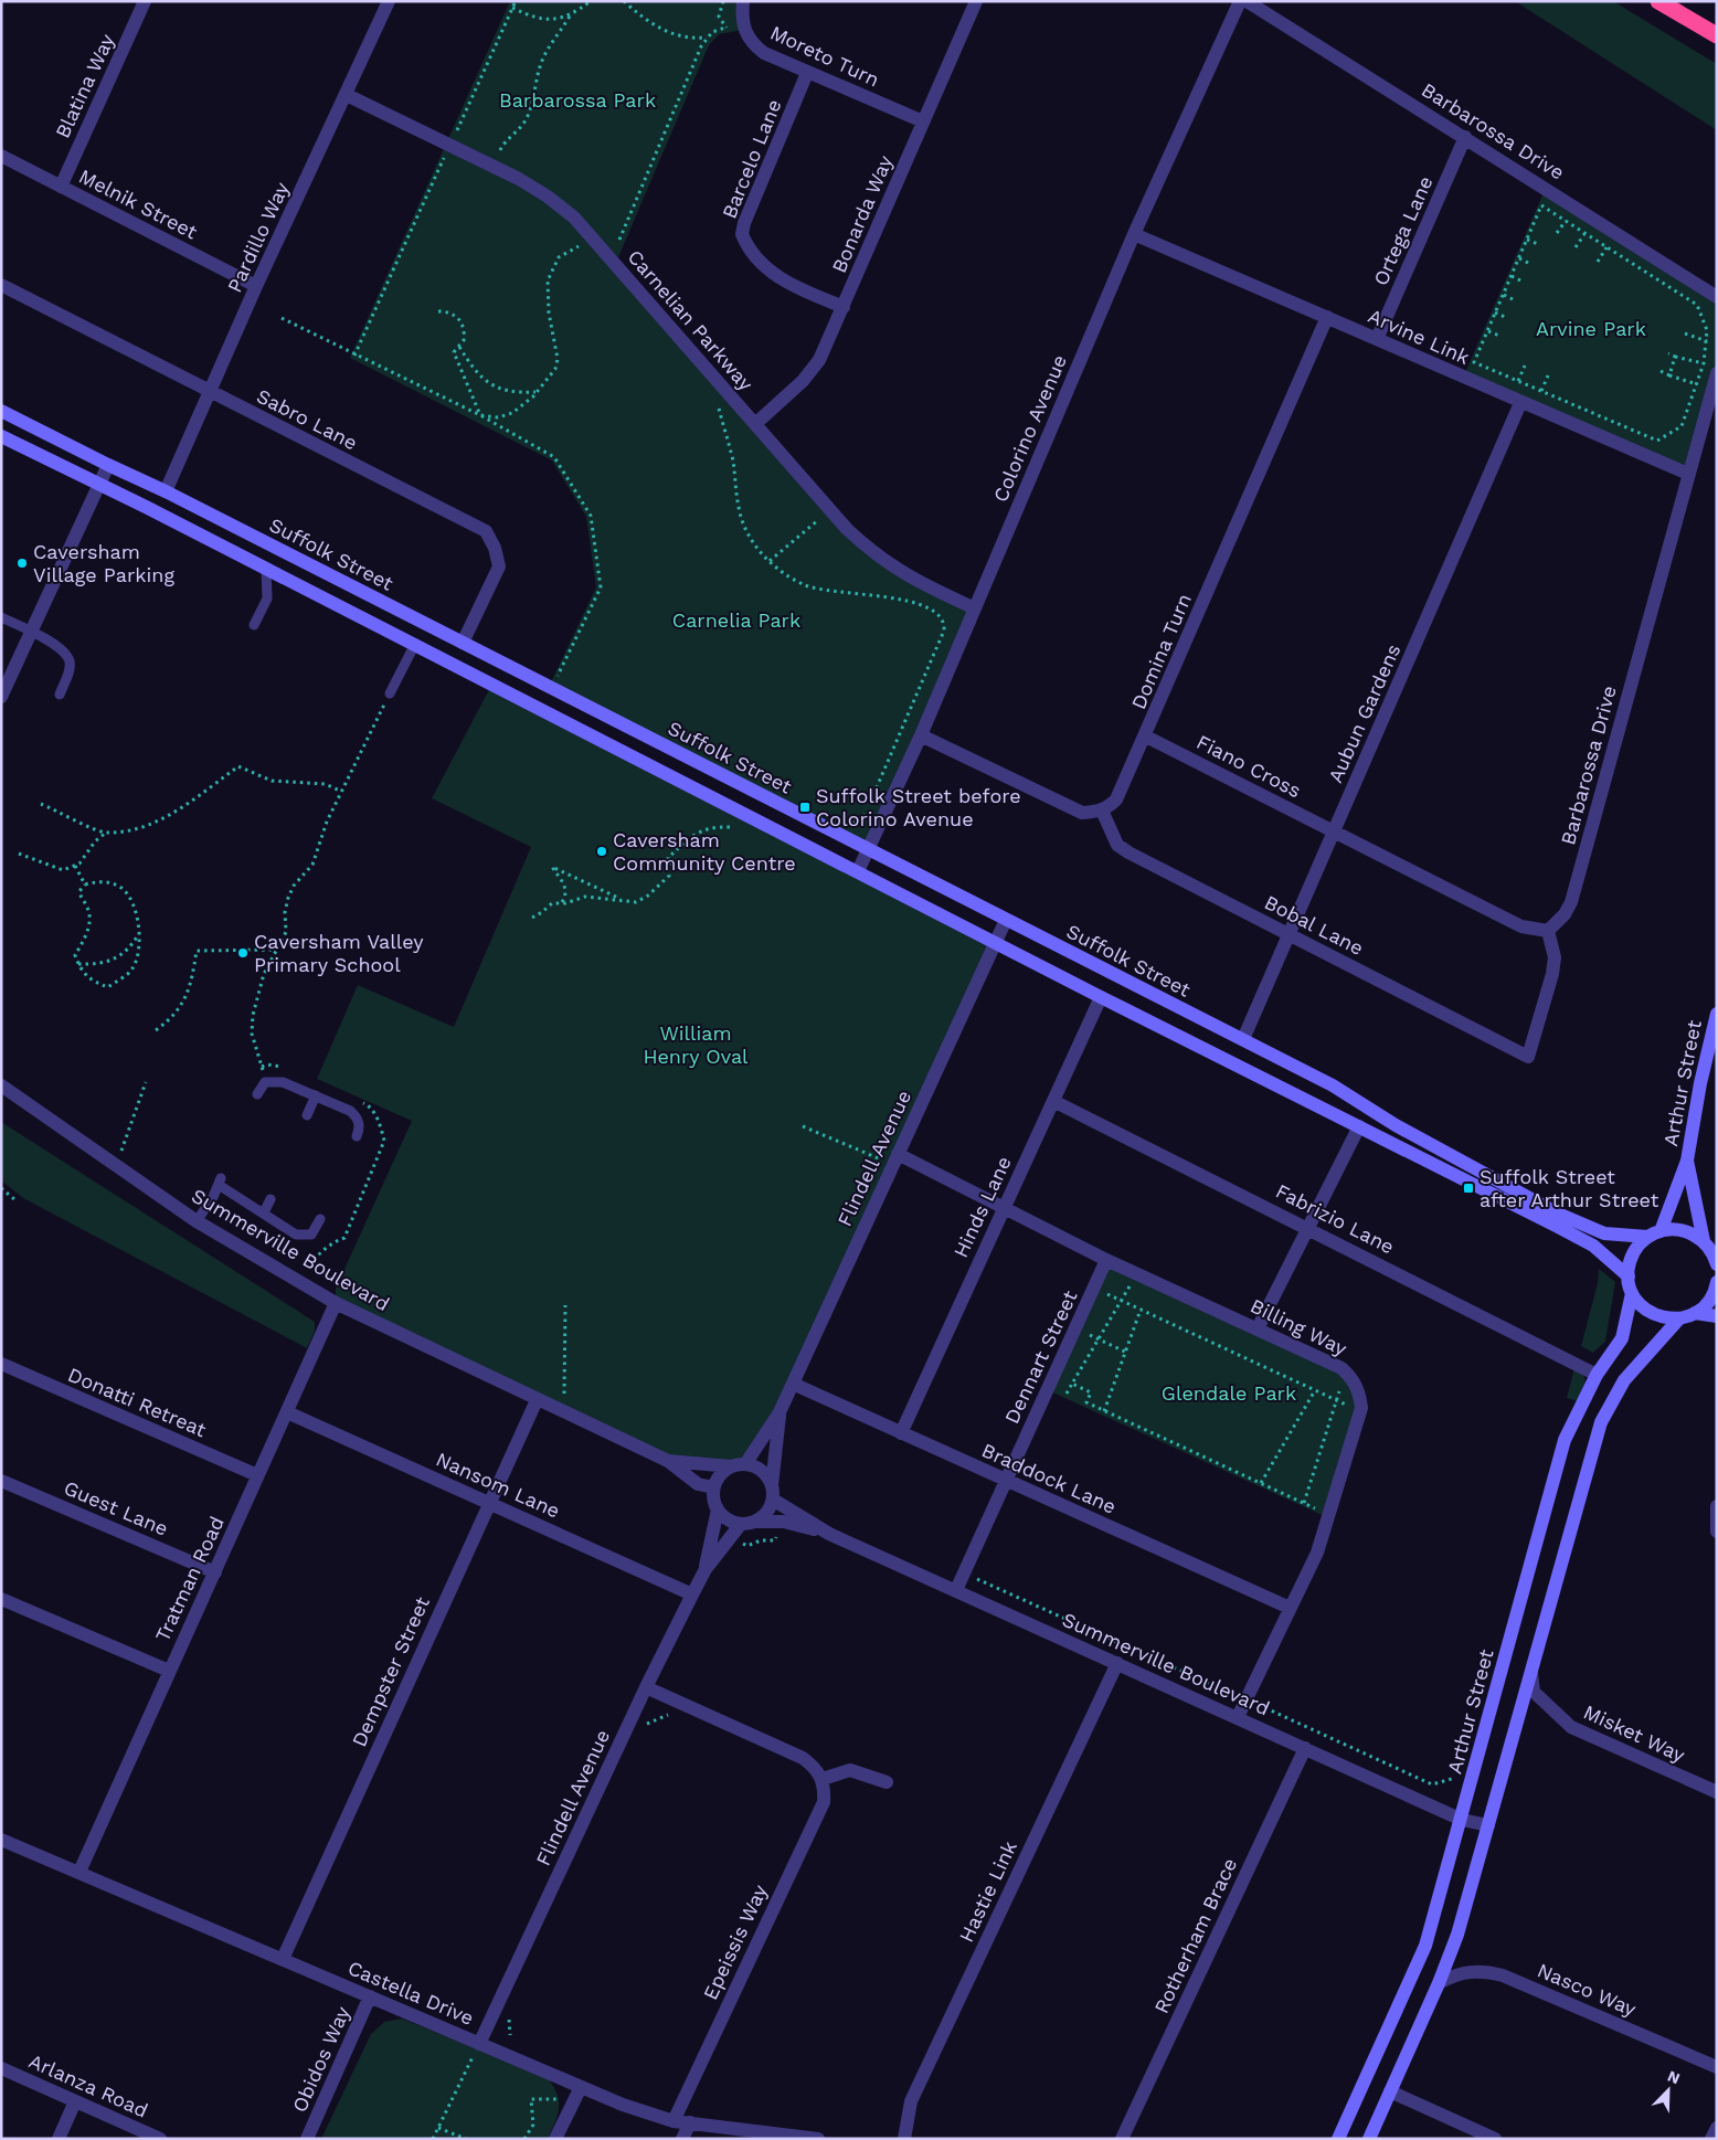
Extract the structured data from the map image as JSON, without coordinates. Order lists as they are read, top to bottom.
{
  "streets": {
    "street": [
      "Moreto Turn",
      "Blatina Way",
      "Barbarossa Drive",
      "Barcelo Lane",
      "Melnik Street",
      "Bonarda Way",
      "Ortega Lane",
      "Pardillo Way",
      "Carnelian Parkway",
      "Arvine Link",
      "Sabro Lane",
      "Colorino Avenue",
      "Suffolk Street",
      "Domina Turn",
      "Aubun Gardens",
      "Fiano Cross",
      "Bobal Lane",
      "Arthur Street",
      "Flindell Avenue",
      "Hinds Lane",
      "Fabrizio Lane",
      "Summerville Boulevard",
      "Billing Way",
      "Dennart Street",
      "Donatti Retreat",
      "Braddock Lane",
      "Nansom Lane",
      "Guest Lane",
      "Tratman Road",
      "Dempster Street",
      "Misket Way",
      "Hastie Link",
      "Rotherham Brace",
      "Epeissis Way",
      "Nasco Way",
      "Castella Drive",
      "Obidos Way",
      "Arlanza Road"
    ]
  },
  "crossings": [
    ["Moreto Turn", "Barcelo Lane"],
    ["Moreto Turn", "Bonarda Way"],
    ["Blatina Way", "Melnik Street"],
    ["Barbarossa Drive", "Ortega Lane"],
    ["Barbarossa Drive", "Arvine Link"],
    ["Barbarossa Drive", "Bobal Lane"],
    ["Barcelo Lane", "Bonarda Way"],
    ["Melnik Street", "Pardillo Way"],
    ["Bonarda Way", "Carnelian Parkway"],
    ["Ortega Lane", "Arvine Link"],
    ["Pardillo Way", "Carnelian Parkway"],
    ["Pardillo Way", "Sabro Lane"],
    ["Pardillo Way", "Suffolk Street"],
    ["Carnelian Parkway", "Colorino Avenue"],
    ["Arvine Link", "Colorino Avenue"],
    ["Arvine Link", "Domina Turn"],
    ["Arvine Link", "Aubun Gardens"],
    ["Sabro Lane", "Suffolk Street"],
    ["Colorino Avenue", "Suffolk Street"],
    ["Suffolk Street", "Aubun Gardens"],
    ["Suffolk Street", "Flindell Avenue"],
    ["Domina Turn", "Fiano Cross"],
    ["Domina Turn", "Bobal Lane"],
    ["Aubun Gardens", "Fiano Cross"],
    ["Aubun Gardens", "Bobal Lane"],
    ["Arthur Street", "Fabrizio Lane"],
    ["Arthur Street", "Summerville Boulevard"],
    ["Flindell Avenue", "Summerville Boulevard"],
    ["Flindell Avenue", "Billing Way"],
    ["Flindell Avenue", "Braddock Lane"],
    ["Flindell Avenue", "Nansom Lane"],
    ["Flindell Avenue", "Castella Drive"],
    ["Hinds Lane", "Fabrizio Lane"],
    ["Hinds Lane", "Billing Way"],
    ["Hinds Lane", "Braddock Lane"],
    ["Summerville Boulevard", "Billing Way"],
    ["Summerville Boulevard", "Dennart Street"],
    ["Summerville Boulevard", "Tratman Road"],
    ["Summerville Boulevard", "Dempster Street"],
    ["Summerville Boulevard", "Hastie Link"],
    ["Summerville Boulevard", "Rotherham Brace"],
    ["Billing Way", "Dennart Street"],
    ["Billing Way", "Braddock Lane"],
    ["Dennart Street", "Braddock Lane"],
    ["Donatti Retreat", "Tratman Road"],
    ["Nansom Lane", "Tratman Road"],
    ["Nansom Lane", "Dempster Street"],
    ["Guest Lane", "Tratman Road"],
    ["Tratman Road", "Castella Drive"],
    ["Dempster Street", "Castella Drive"],
    ["Epeissis Way", "Castella Drive"],
    ["Castella Drive", "Obidos Way"]
  ],
  "parks": [
    "Barbarossa Park",
    "Arvine Park",
    "Carnelia Park",
    "William Henry Oval",
    "Glendale Park"
  ],
  "places": {
    "other": ["Caversham Village Parking", "Caversham Community Centre", "Caversham Valley Primary School"],
    "transit": ["Suffolk Street before Colorino Avenue", "Suffolk Street after Arthur Street"]
  },
  "north": "top right"
}
